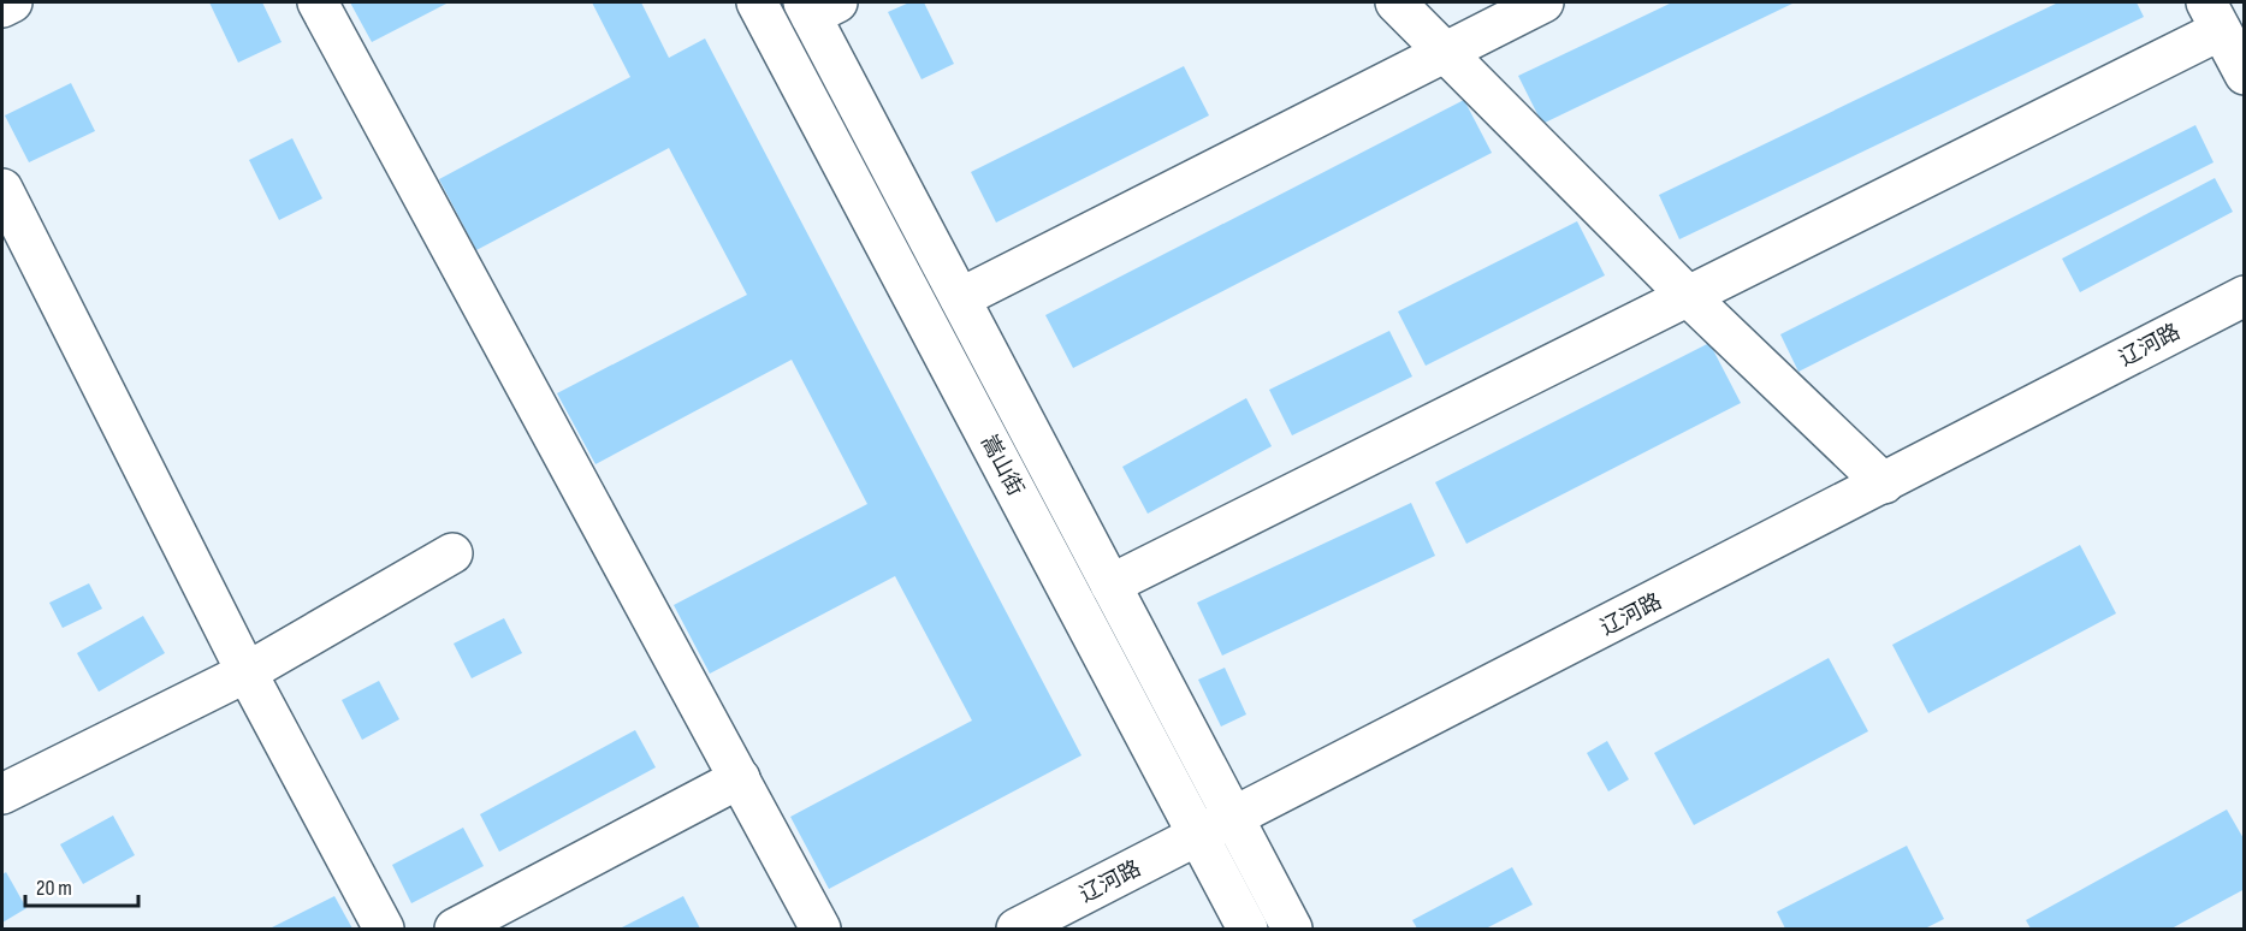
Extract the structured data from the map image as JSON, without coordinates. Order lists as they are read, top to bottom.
{
  "streets": {
    "street": ["辽河路", "嵩山街"]
  },
  "crossings": [
    ["辽河路", "嵩山街"]
  ],
  "scale_bar": "20 m"
}
